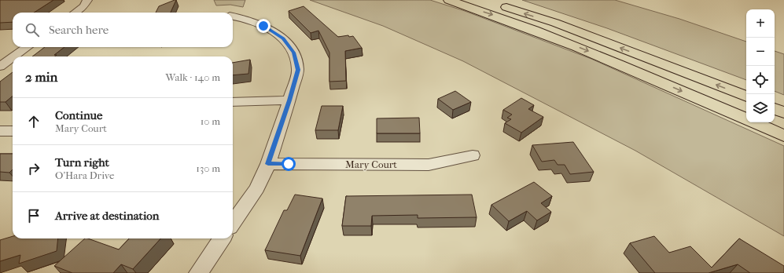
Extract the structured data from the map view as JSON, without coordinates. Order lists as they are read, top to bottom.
{
  "streets": {
    "street": ["Mary Court"]
  },
  "page": {
    "map_buttons": ["+", "−"],
    "search": "Search here",
    "heading": ["2 min", "Walk · 140 m"],
    "list": [
      ["Continue", "Mary Court", "10 m"],
      ["Turn right", "O'Hara Drive", "130 m"],
      "Arrive at destination"
    ]
  }
}
